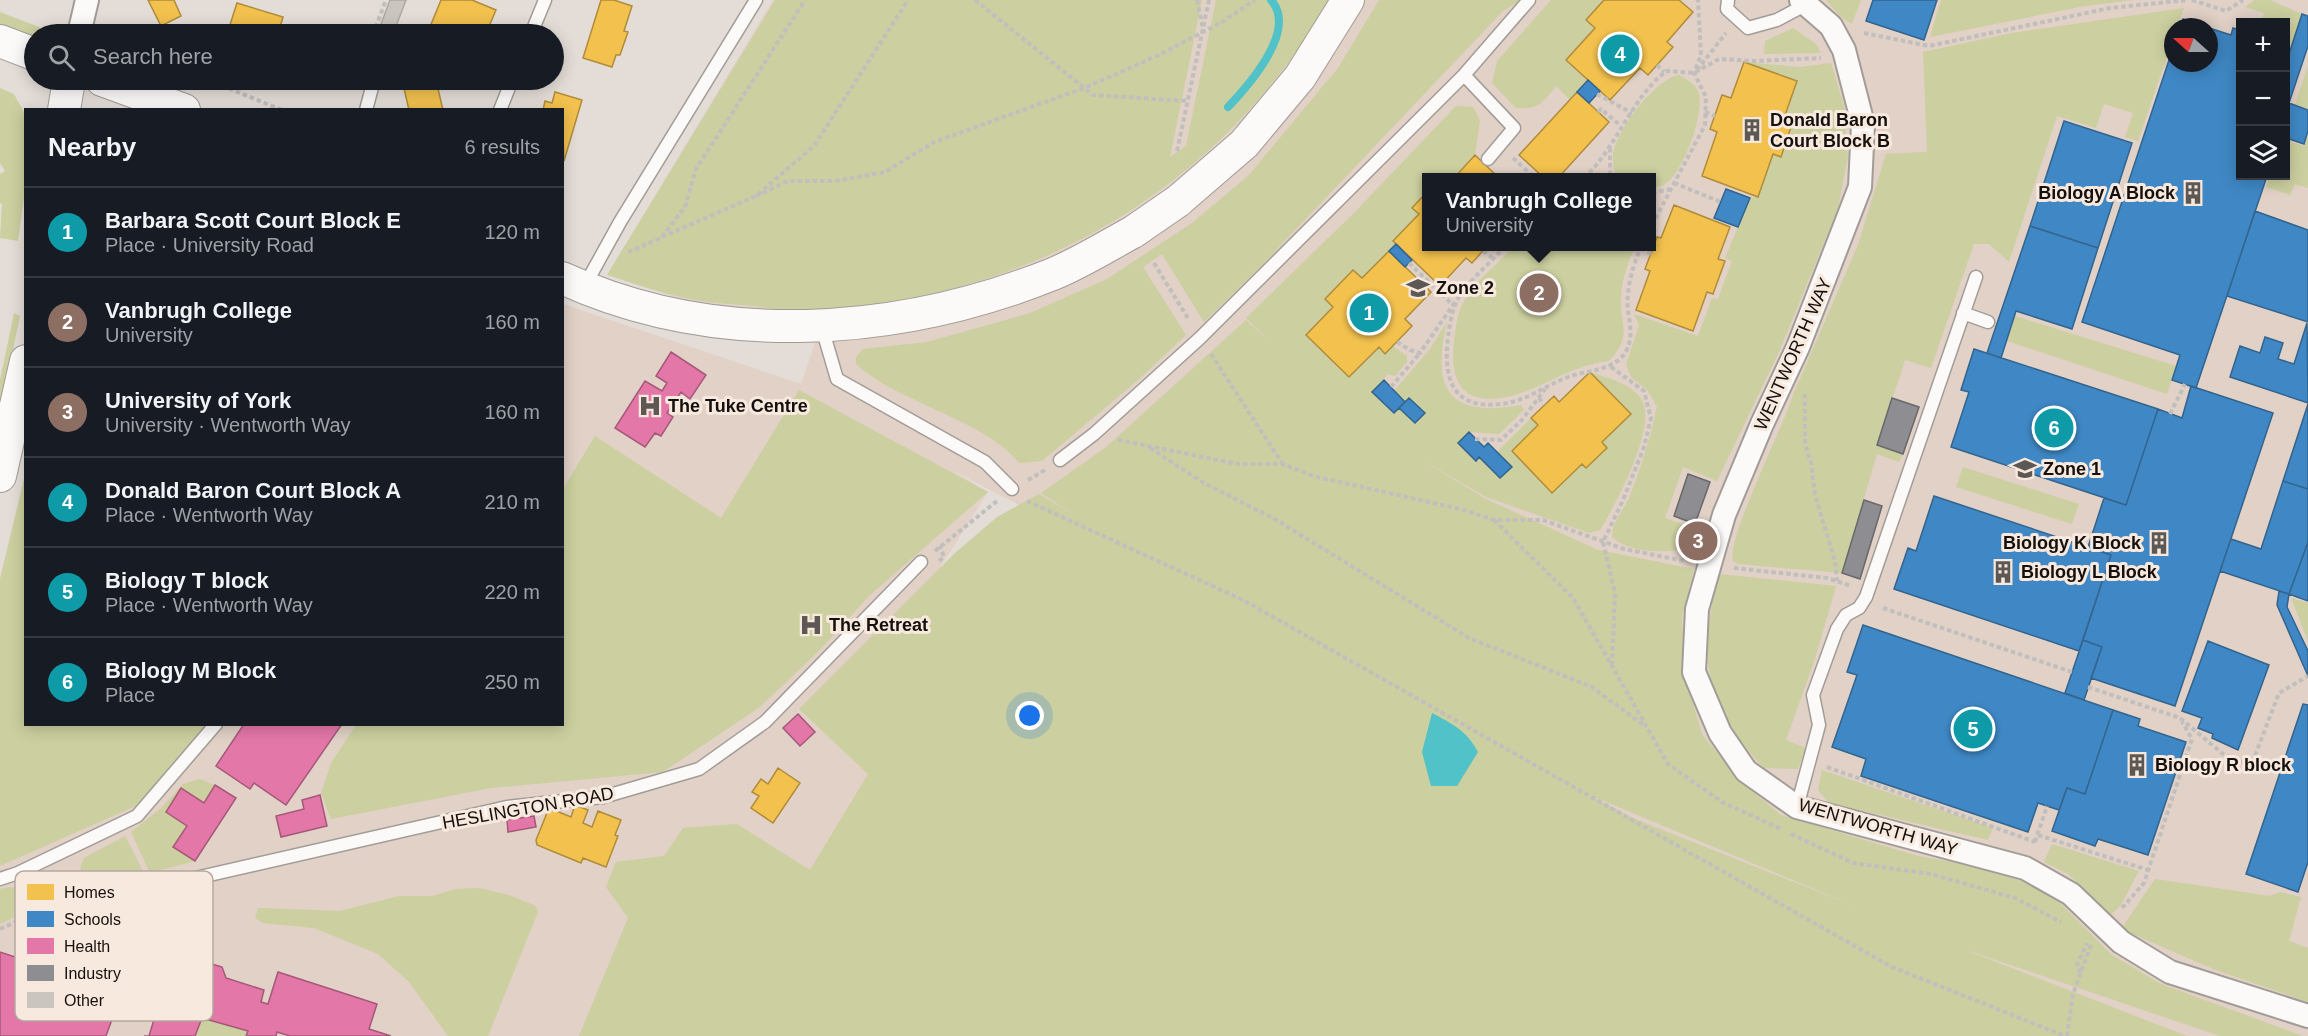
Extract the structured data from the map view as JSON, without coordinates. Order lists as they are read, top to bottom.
{
  "streets": {
    "street": ["WENTWORTH WAY"],
    "lane": ["HESLINGTON ROAD"]
  },
  "places": {
    "building": [
      "Donald Baron Court Block B",
      "Biology A Block",
      "Biology K Block",
      "Biology L Block",
      "Biology R block"
    ],
    "school or university": ["Zone 2", "Zone 1"],
    "hospital": ["The Tuke Centre", "The Retreat"]
  },
  "legend": [
    "Homes",
    "Schools",
    "Health",
    "Industry",
    "Other"
  ],
  "north": "left",
  "page": {
    "map_buttons": ["+", "−"],
    "search": "Search here",
    "pins": [
      "4",
      "2",
      "1",
      "6",
      "3",
      "5"
    ],
    "heading": ["Nearby", "6 results"],
    "popup": ["Vanbrugh College", "University"],
    "list": [
      {
        "mark": "1",
        "name": "Barbara Scott Court Block E",
        "note": "Place · University Road",
        "value": "120 m"
      },
      {
        "mark": "2",
        "name": "Vanbrugh College",
        "note": "University",
        "value": "160 m"
      },
      {
        "mark": "3",
        "name": "University of York",
        "note": "University · Wentworth Way",
        "value": "160 m"
      },
      {
        "mark": "4",
        "name": "Donald Baron Court Block A",
        "note": "Place · Wentworth Way",
        "value": "210 m"
      },
      {
        "mark": "5",
        "name": "Biology T block",
        "note": "Place · Wentworth Way",
        "value": "220 m"
      },
      {
        "mark": "6",
        "name": "Biology M Block",
        "note": "Place",
        "value": "250 m"
      }
    ]
  }
}
